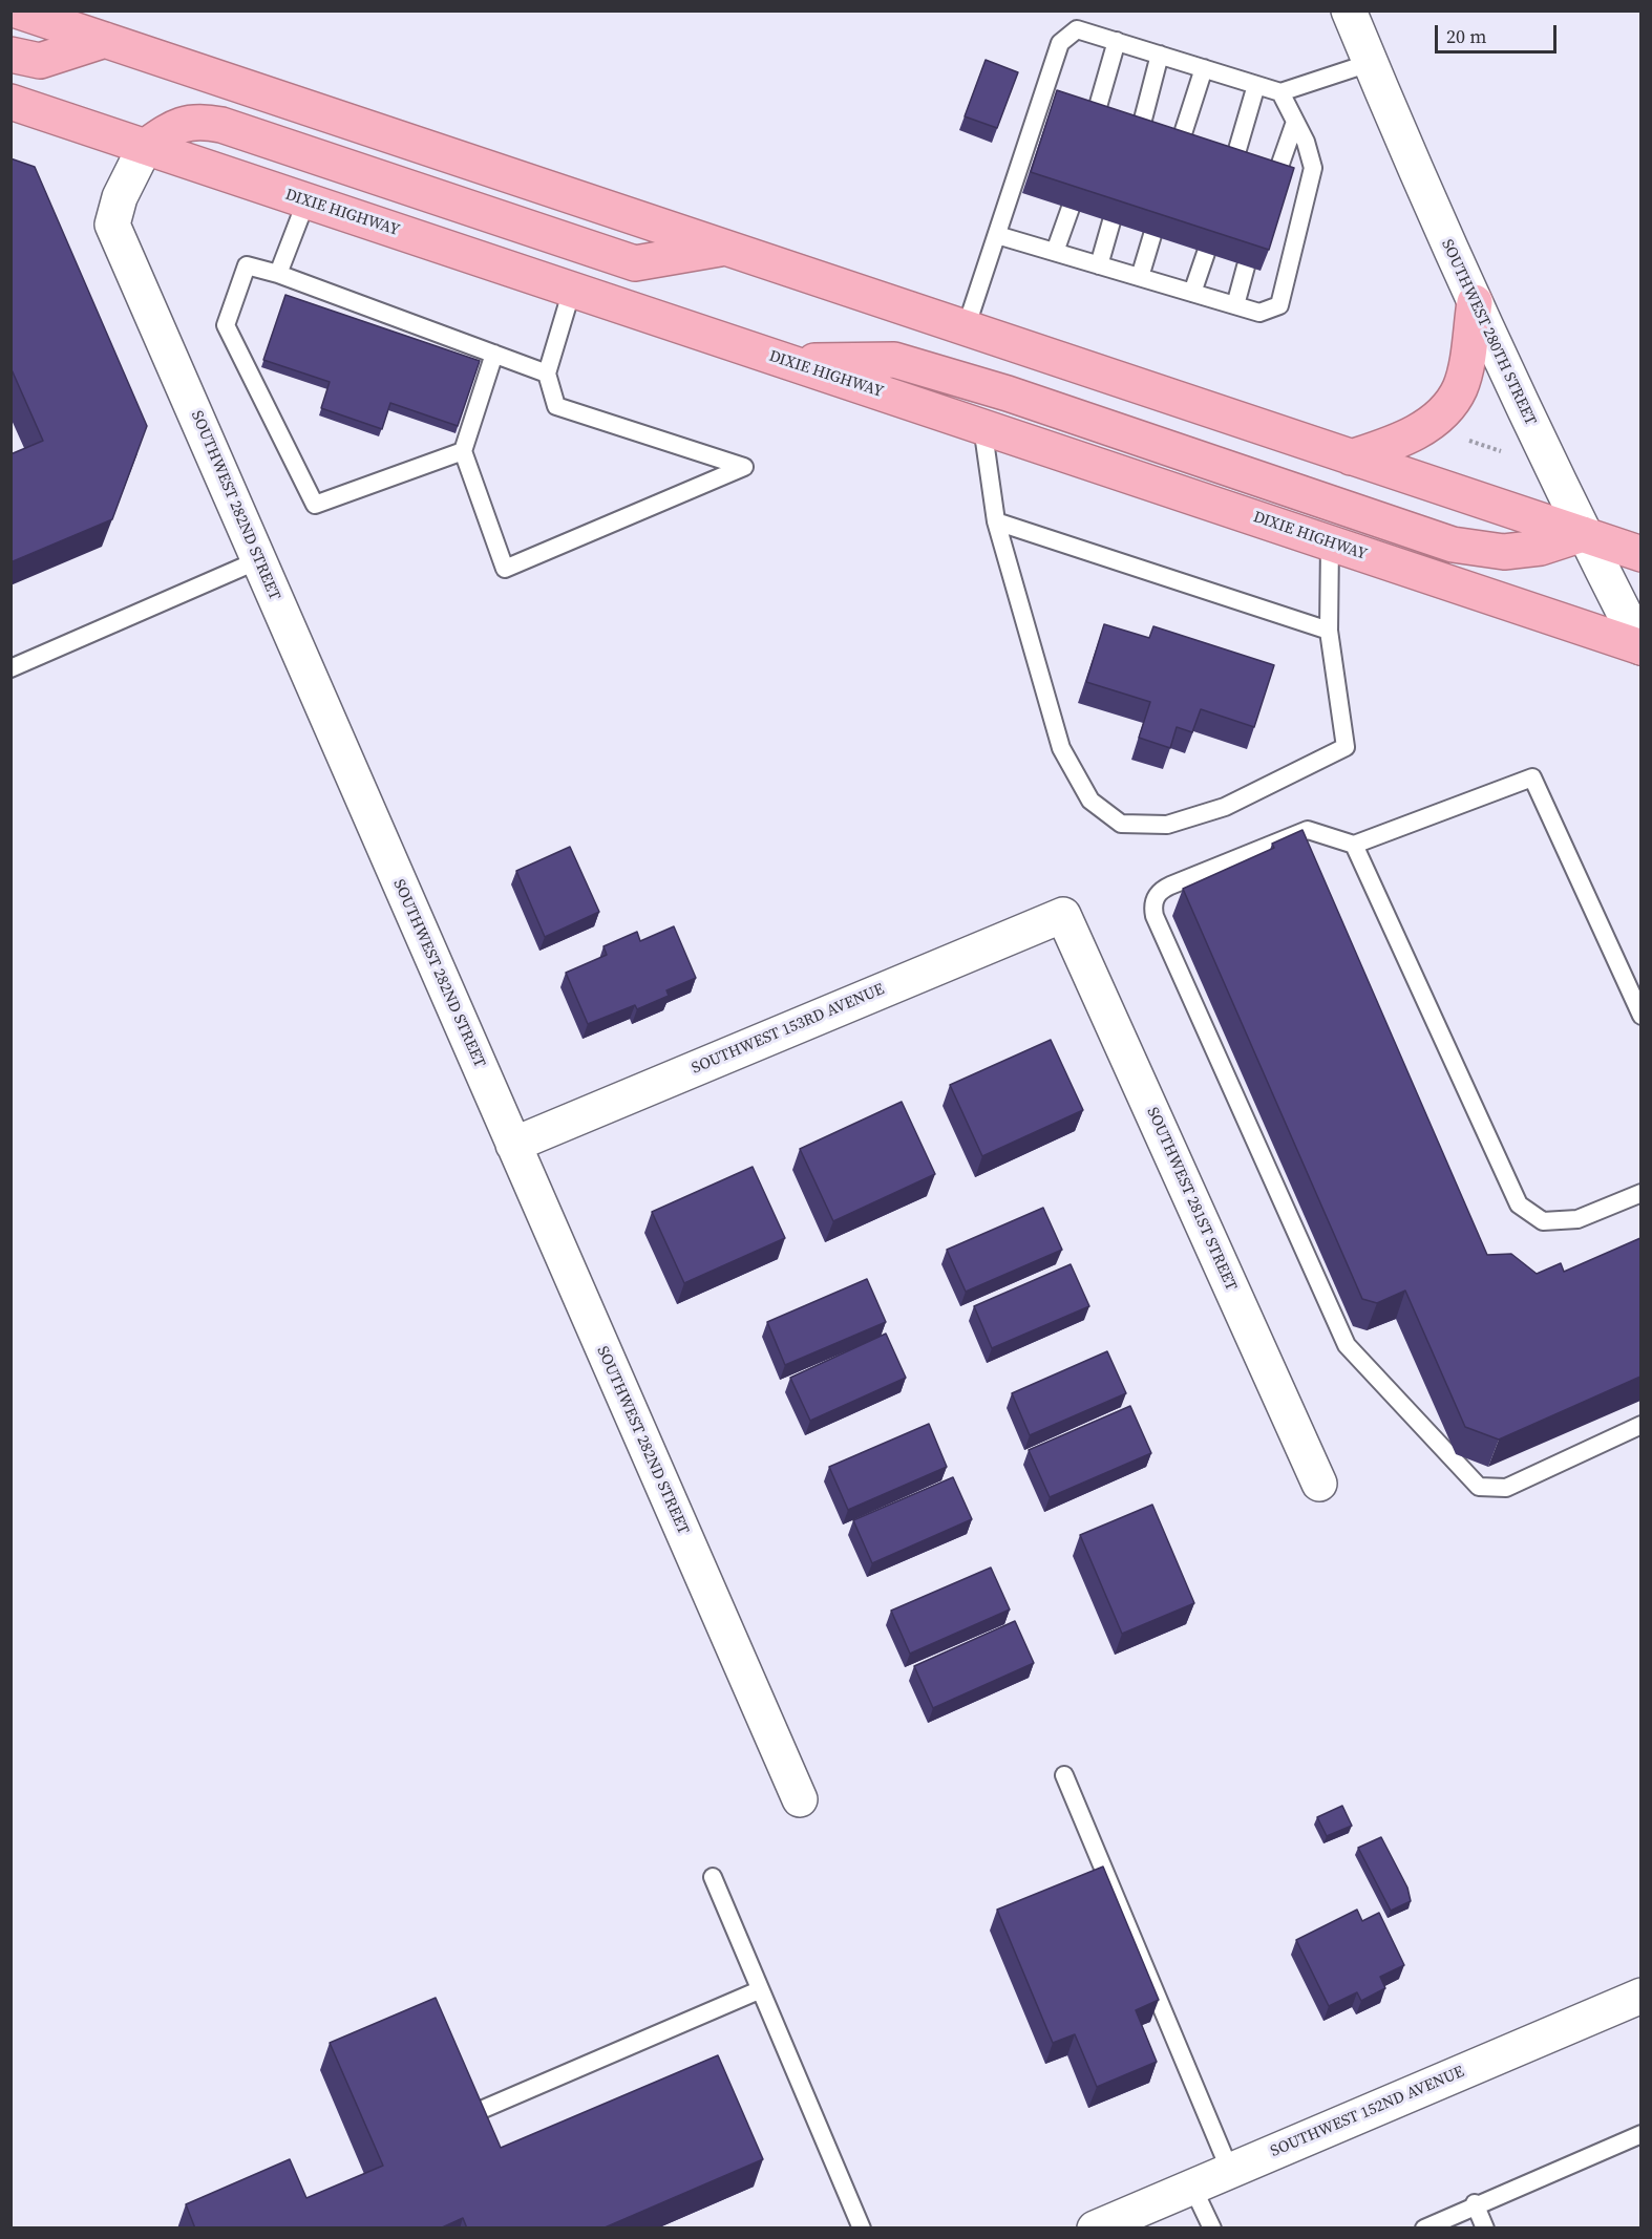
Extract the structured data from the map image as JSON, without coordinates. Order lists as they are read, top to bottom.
{
  "streets": {
    "highway": ["DIXIE HIGHWAY"],
    "street": [
      "SOUTHWEST 280TH STREET",
      "SOUTHWEST 282ND STREET",
      "SOUTHWEST 153RD AVENUE",
      "SOUTHWEST 281ST STREET",
      "SOUTHWEST 152ND AVENUE"
    ]
  },
  "crossings": [
    ["DIXIE HIGHWAY", "SOUTHWEST 280TH STREET"],
    ["DIXIE HIGHWAY", "SOUTHWEST 282ND STREET"],
    ["SOUTHWEST 282ND STREET", "SOUTHWEST 153RD AVENUE"],
    ["SOUTHWEST 153RD AVENUE", "SOUTHWEST 281ST STREET"]
  ],
  "scale_bar": "20 m"
}
